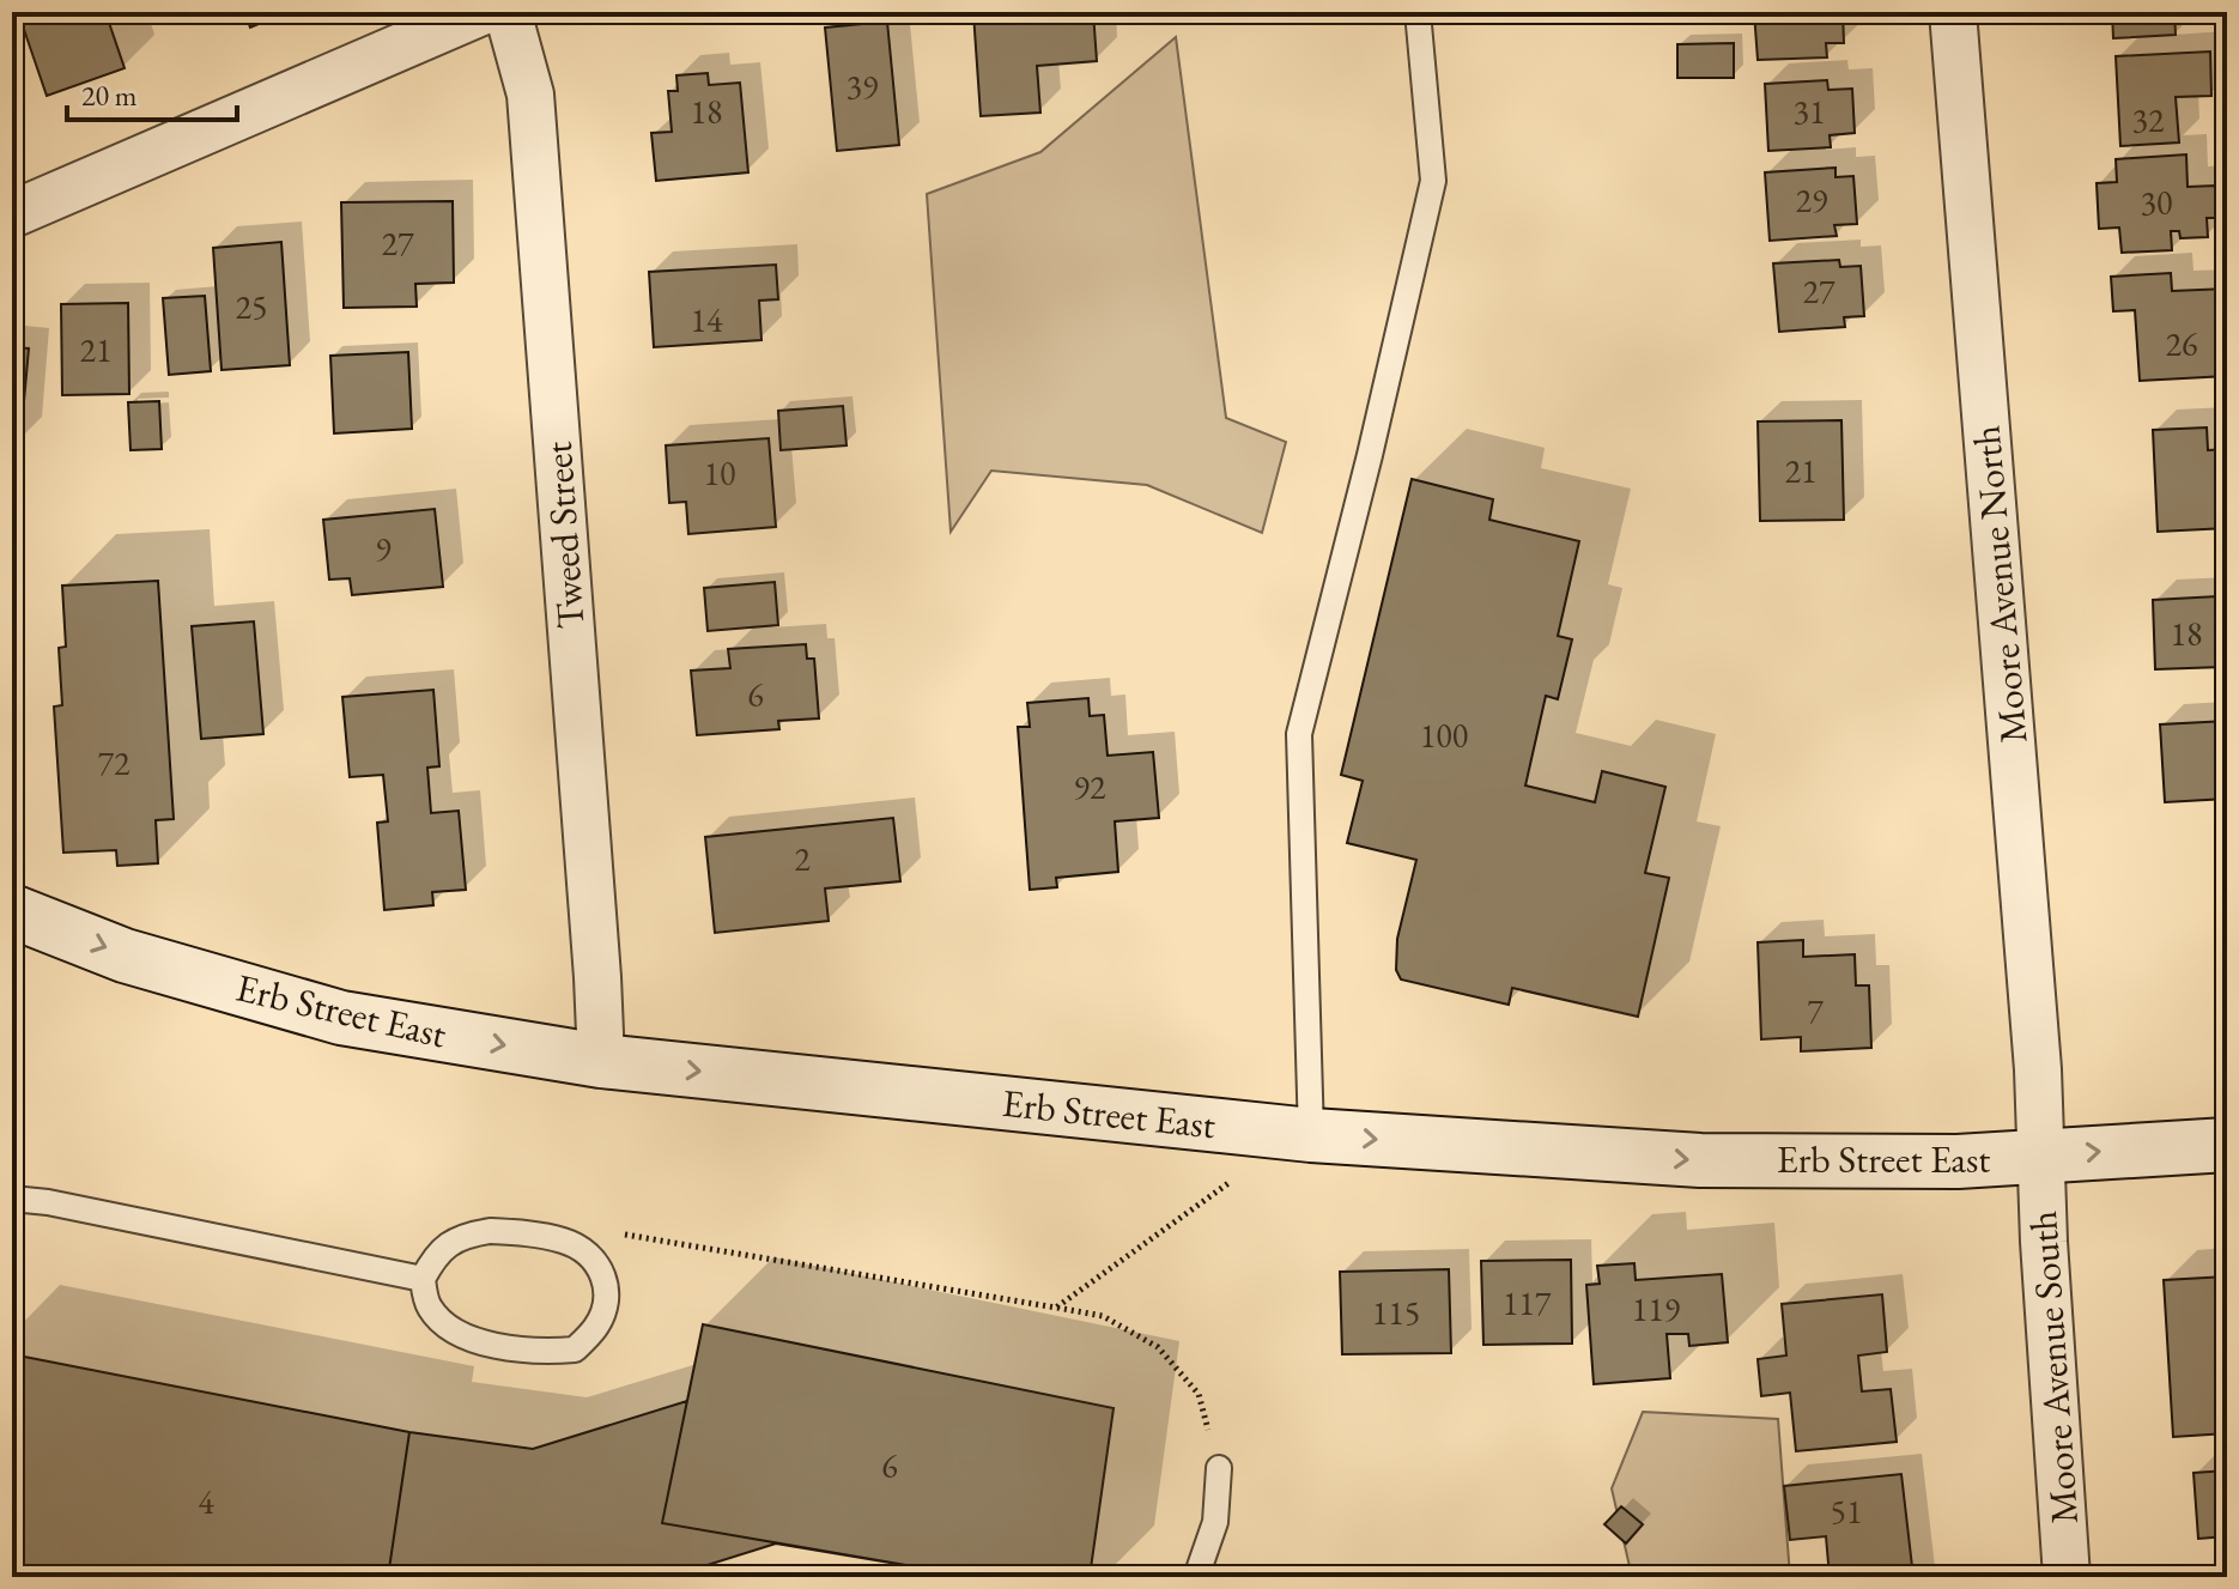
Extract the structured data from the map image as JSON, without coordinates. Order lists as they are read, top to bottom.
{
  "streets": {
    "main road": ["Erb Street East"],
    "street": ["Tweed Street", "Moore Avenue North", "Moore Avenue South"]
  },
  "crossings": [
    ["Tweed Street", "Erb Street East"],
    ["Moore Avenue North", "Erb Street East"],
    ["Moore Avenue North", "Moore Avenue South"],
    ["Erb Street East", "Moore Avenue South"]
  ],
  "one_way": ["Erb Street East"],
  "house_numbers": [
    "39",
    "18",
    "31",
    "32",
    "29",
    "30",
    "27",
    "27",
    "25",
    "14",
    "26",
    "21",
    "21",
    "10",
    "9",
    "18",
    "6",
    "100",
    "72",
    "92",
    "2",
    "7",
    "117",
    "119",
    "115",
    "6",
    "4",
    "51"
  ],
  "scale_bar": "20 m"
}
